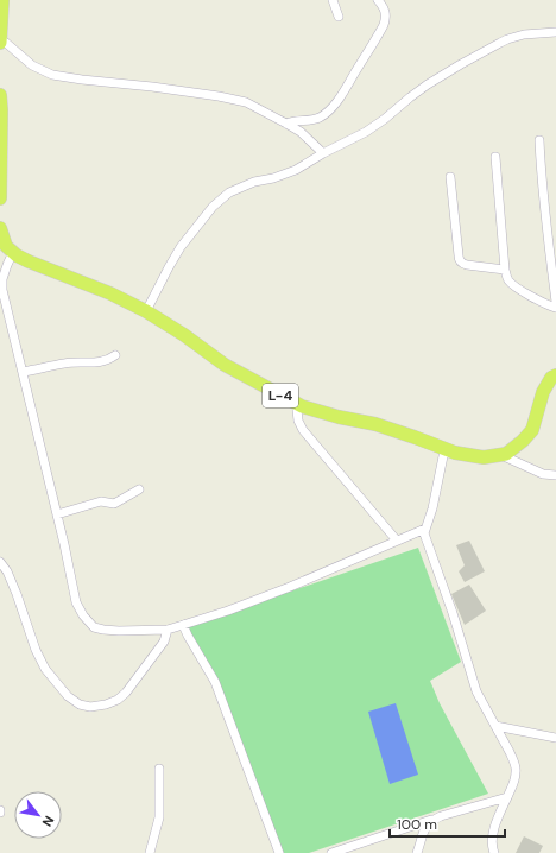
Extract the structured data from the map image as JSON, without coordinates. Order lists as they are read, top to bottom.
{
  "streets": {
    "main road": ["L-4"]
  },
  "scale_bar": "100 m",
  "north": "bottom right"
}
